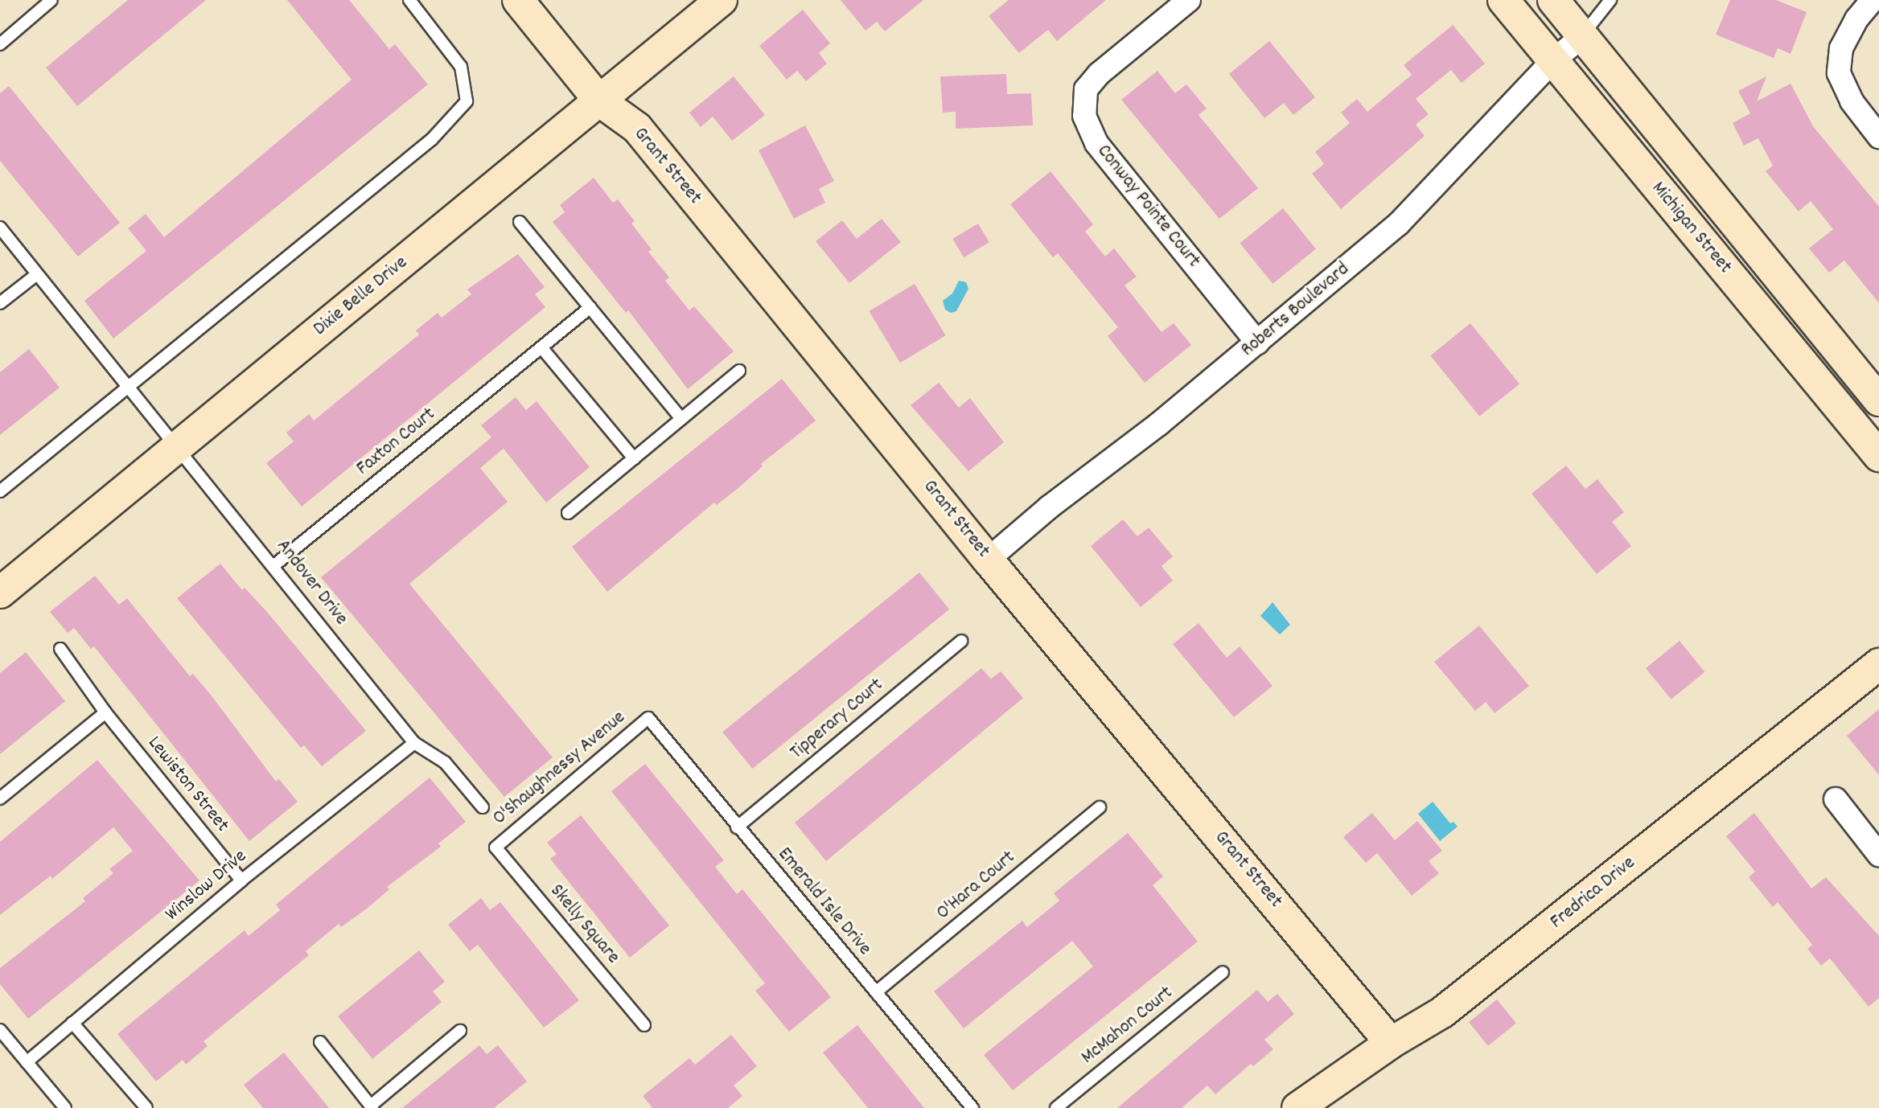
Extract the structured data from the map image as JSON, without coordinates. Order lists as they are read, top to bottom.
{
  "streets": {
    "street": [
      "Grant Street",
      "Conway Pointe Court",
      "Michigan Street",
      "Dixie Belle Drive",
      "Roberts Boulevard",
      "Fredrica Drive"
    ],
    "lane": [
      "Faxton Court",
      "Andover Drive",
      "Tipperary Court",
      "O'Shaughnessy Avenue",
      "Lewiston Street",
      "Winslow Drive",
      "O'Hara Court",
      "Emerald Isle Drive",
      "Skelly Square",
      "McMahon Court"
    ]
  },
  "crossings": [
    ["Grant Street", "Dixie Belle Drive"],
    ["Grant Street", "Roberts Boulevard"],
    ["Grant Street", "Fredrica Drive"],
    ["Conway Pointe Court", "Roberts Boulevard"],
    ["Michigan Street", "Roberts Boulevard"],
    ["Dixie Belle Drive", "Andover Drive"],
    ["Faxton Court", "Andover Drive"],
    ["Andover Drive", "Winslow Drive"],
    ["Tipperary Court", "Emerald Isle Drive"],
    ["O'Shaughnessy Avenue", "Emerald Isle Drive"],
    ["O'Shaughnessy Avenue", "Skelly Square"],
    ["Lewiston Street", "Winslow Drive"],
    ["O'Hara Court", "Emerald Isle Drive"]
  ]
}
